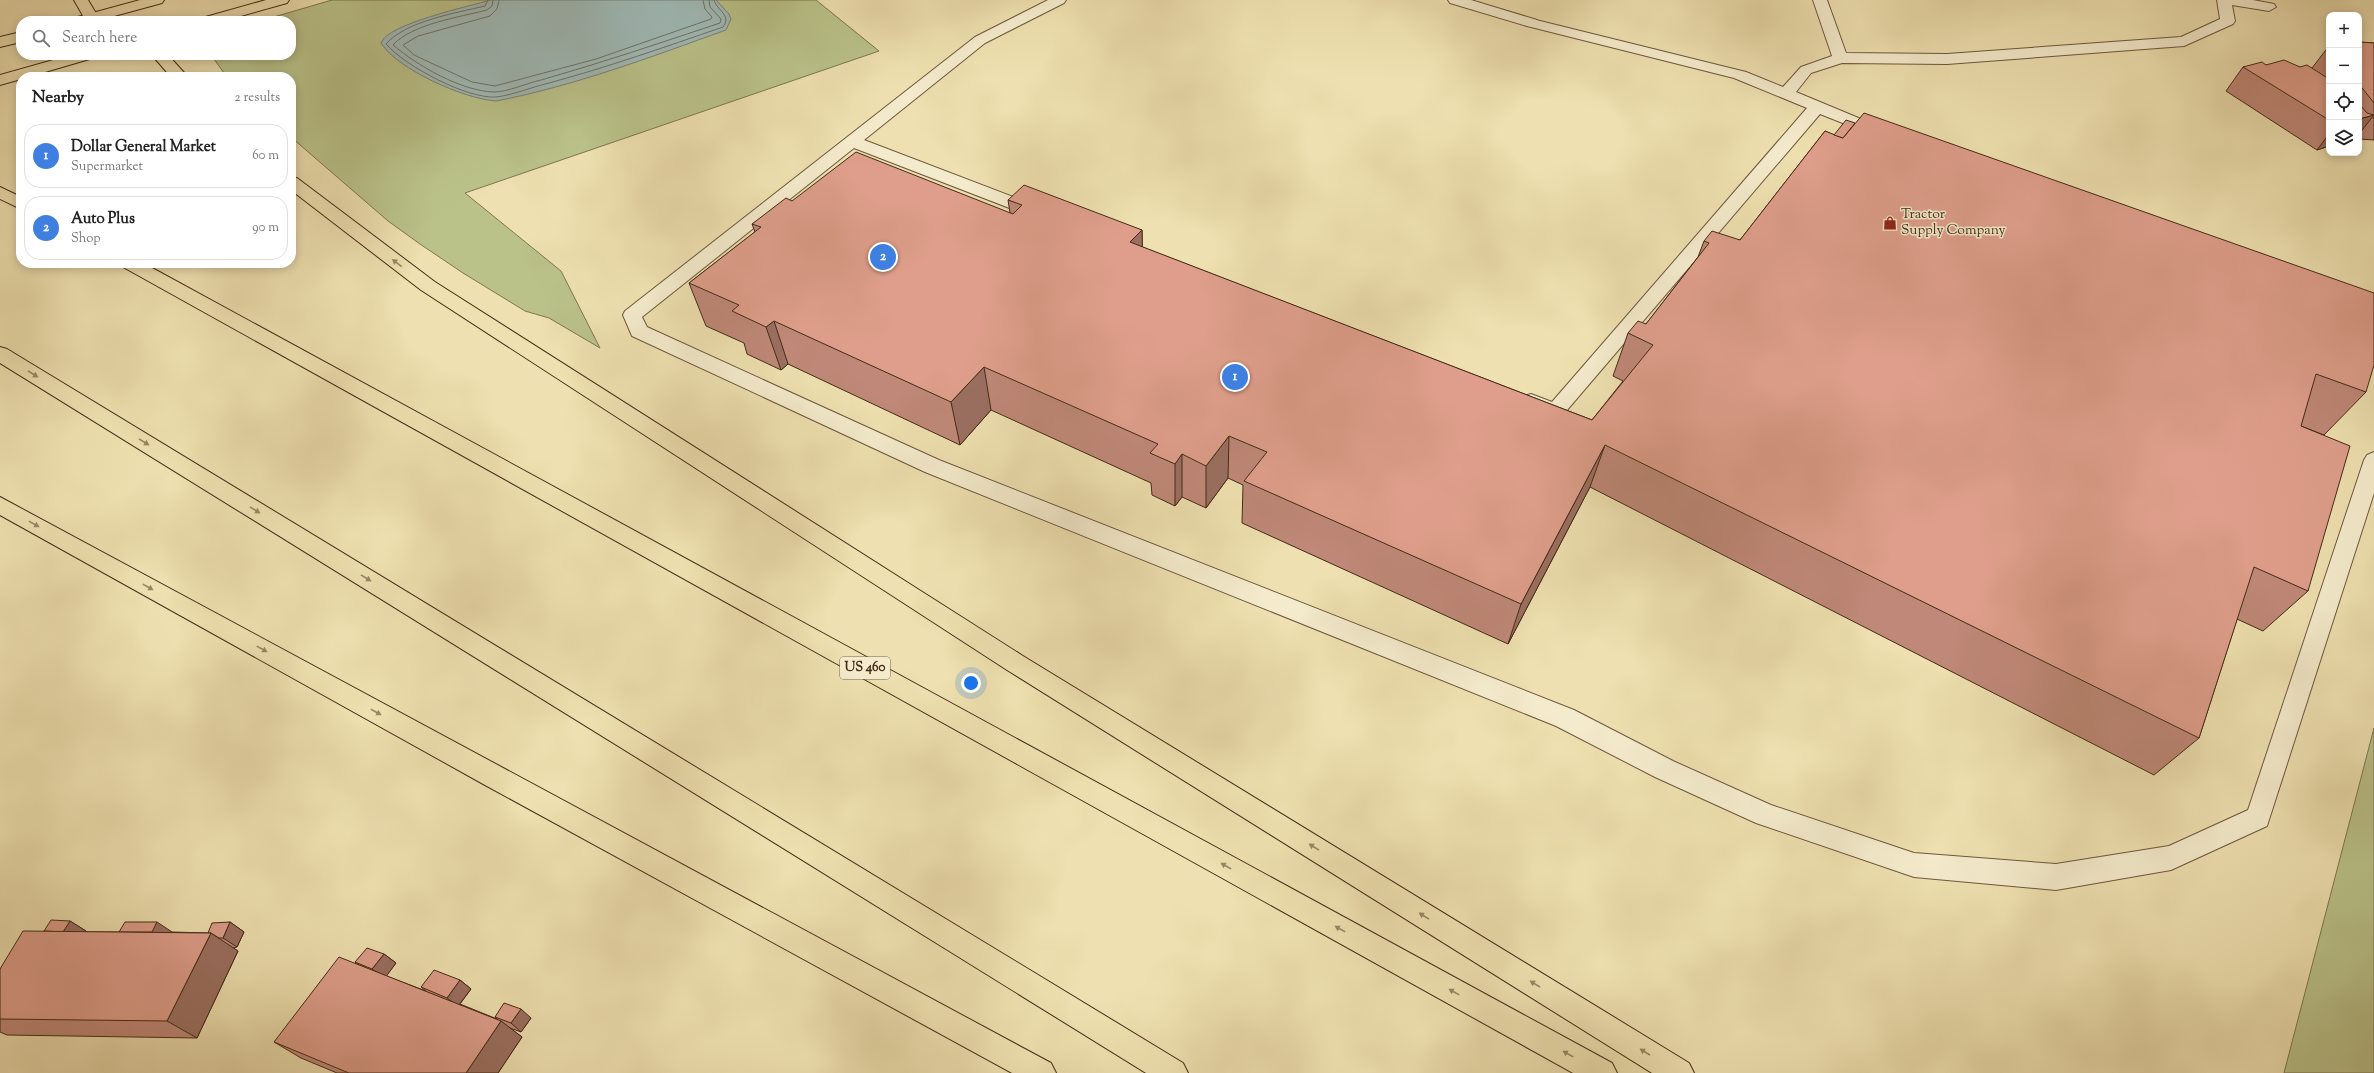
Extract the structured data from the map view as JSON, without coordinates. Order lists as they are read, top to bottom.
{
  "streets": {
    "main road": ["US 460"]
  },
  "places": {
    "shop": ["Tractor Supply Company"]
  },
  "page": {
    "map_buttons": ["+", "−"],
    "search": "Search here",
    "heading": ["Nearby", "2 results"],
    "list": [
      {
        "mark": "1",
        "name": "Dollar General Market",
        "note": "Supermarket",
        "value": "60 m"
      },
      {
        "mark": "2",
        "name": "Auto Plus",
        "note": "Shop",
        "value": "90 m"
      }
    ],
    "pins": ["2", "1"]
  }
}
